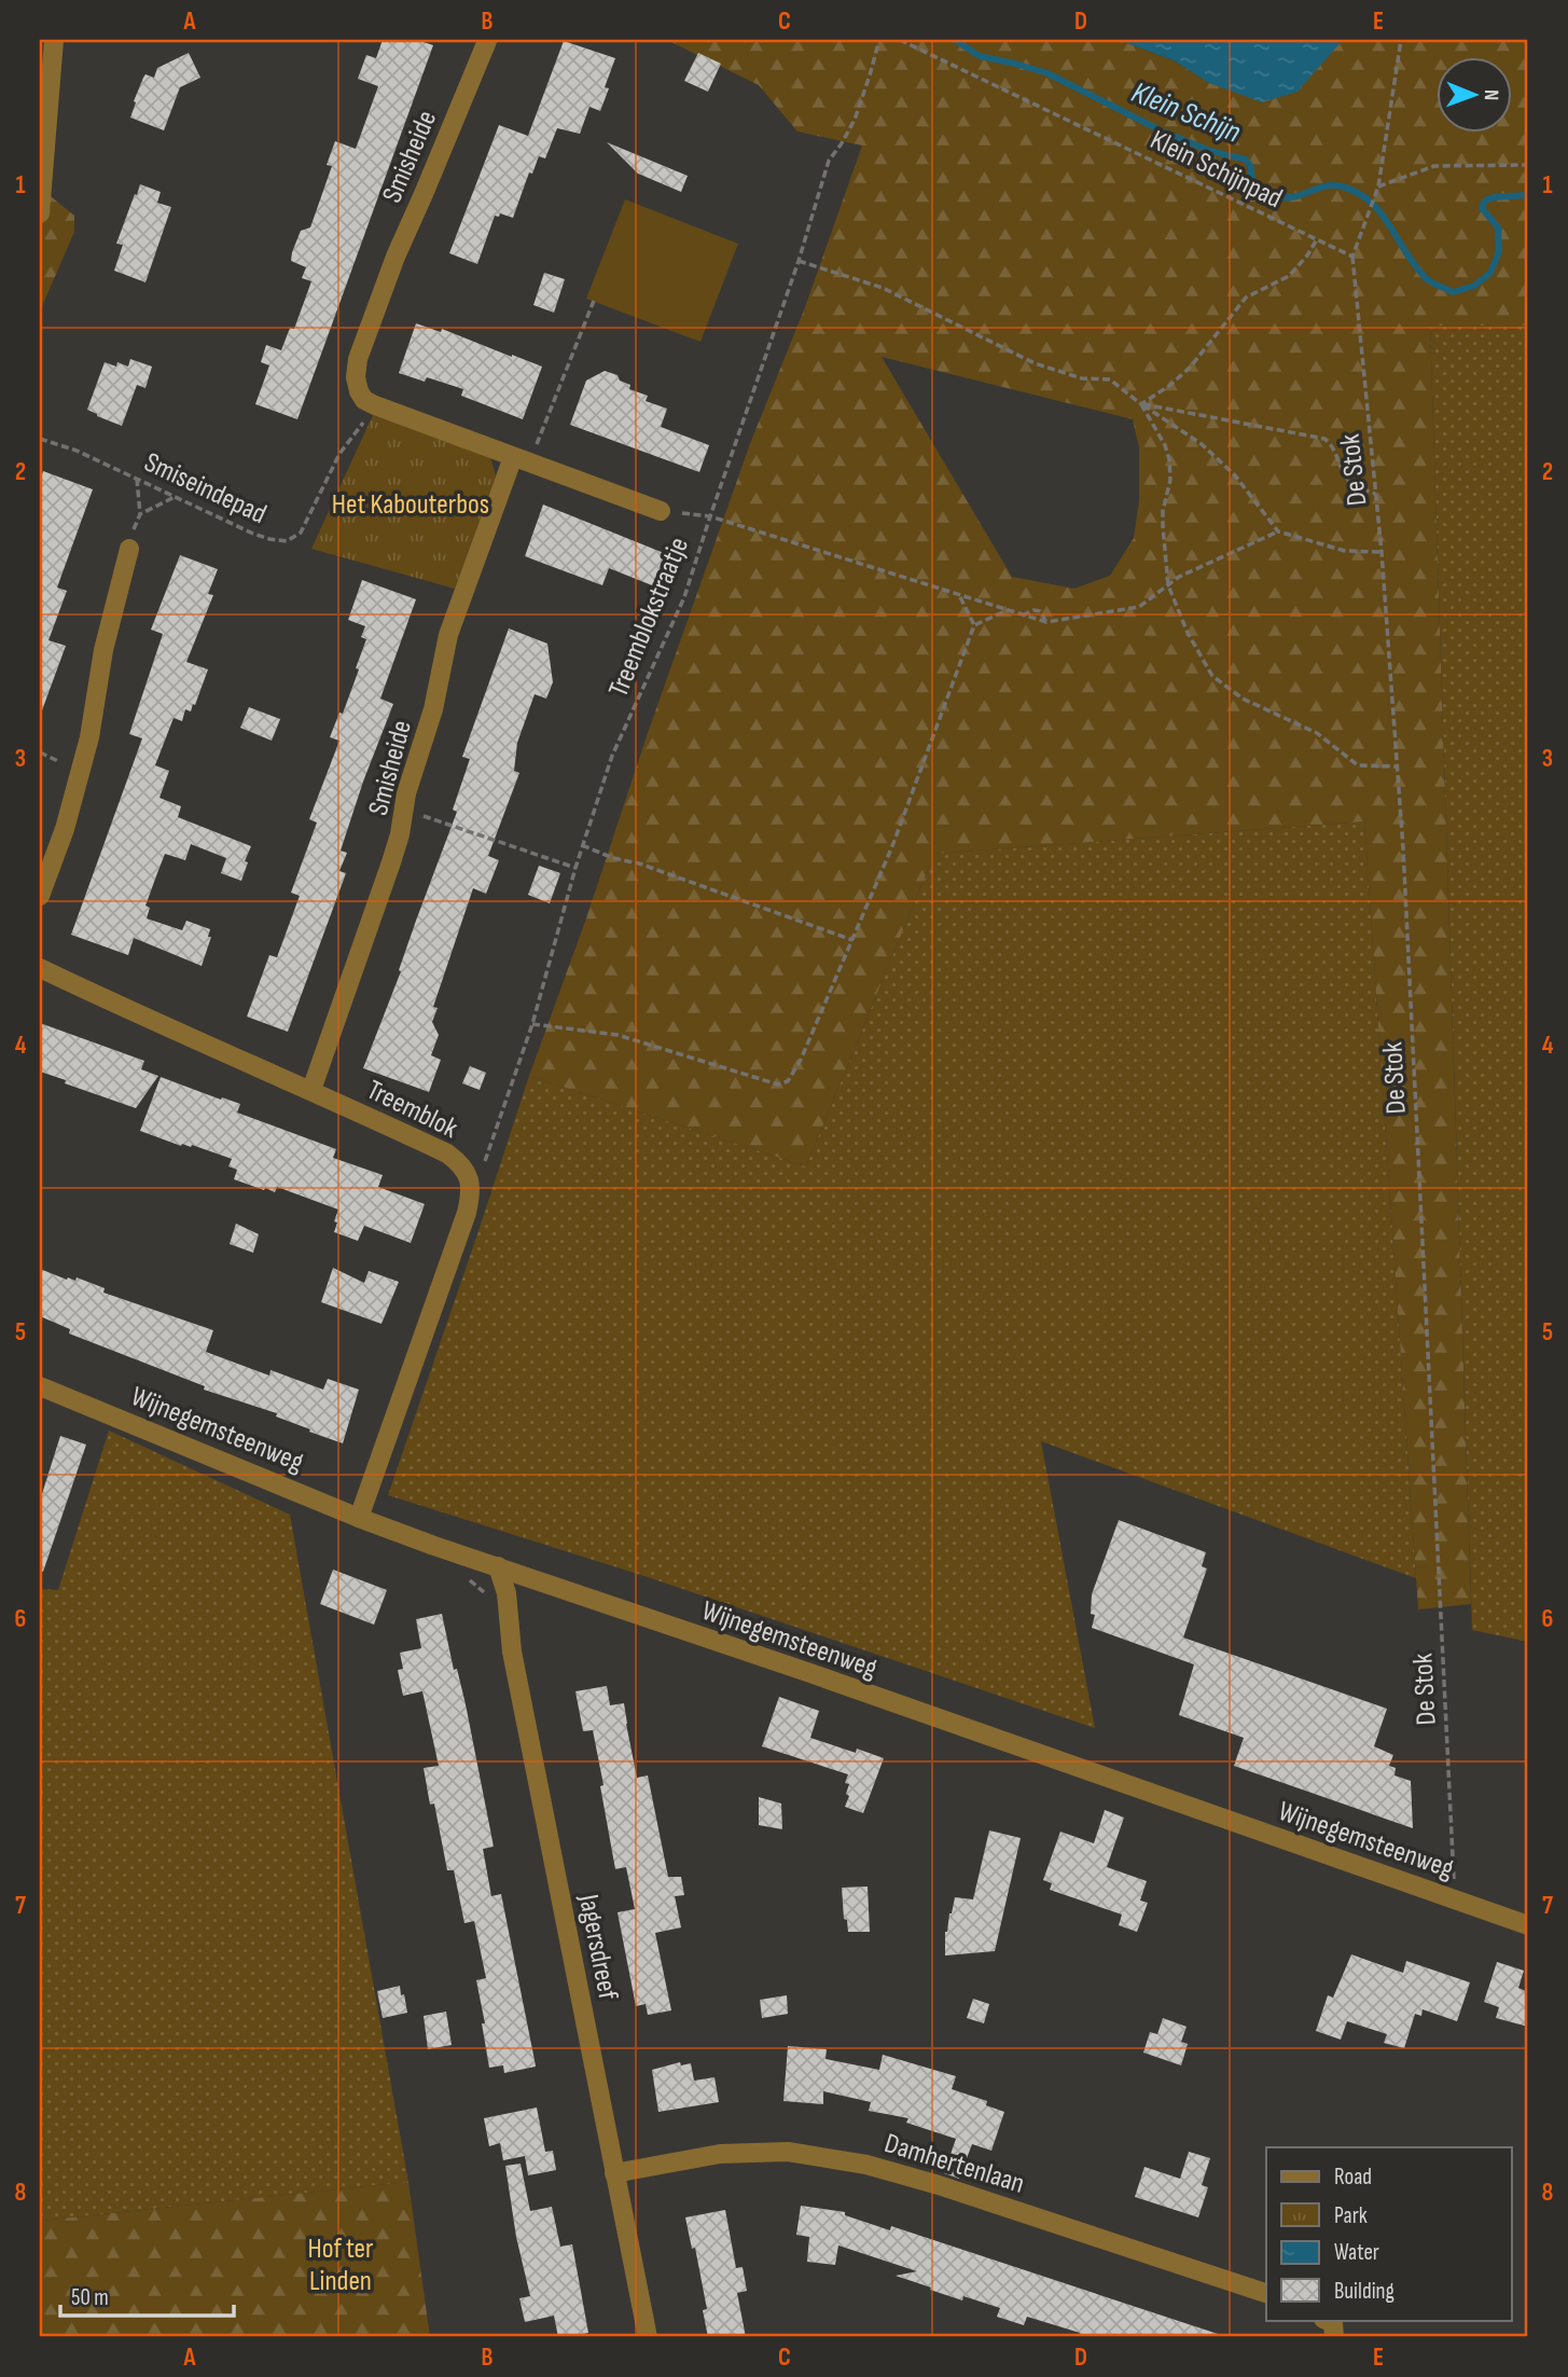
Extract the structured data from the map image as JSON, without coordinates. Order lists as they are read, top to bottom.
{
  "streets": {
    "street": [
      "Smisheide",
      "Treemblok",
      "Wijnegemsteenweg",
      "Jagersdreef",
      "Damhertenlaan"
    ],
    "path": [
      "Klein Schijnpad",
      "De Stok",
      "Smiseindepad",
      "Treemblokstraatje"
    ]
  },
  "crossings": [
    ["Smisheide", "Smiseindepad"],
    ["Smisheide", "Treemblok"],
    ["Klein Schijnpad", "De Stok"],
    ["De Stok", "Wijnegemsteenweg"],
    ["Treemblok", "Wijnegemsteenweg"],
    ["Wijnegemsteenweg", "Jagersdreef"],
    ["Jagersdreef", "Damhertenlaan"]
  ],
  "water": ["Klein Schijn"],
  "parks": ["Het Kabouterbos", "Hof ter Linden"],
  "legend": [
    "Road",
    "Park",
    "Water",
    "Building"
  ],
  "scale_bar": "50 m",
  "north": "right",
  "grid": {
    "columns": [
      "A",
      "B",
      "C",
      "D",
      "E"
    ],
    "rows": [
      "1",
      "2",
      "3",
      "4",
      "5",
      "6",
      "7",
      "8"
    ]
  }
}
